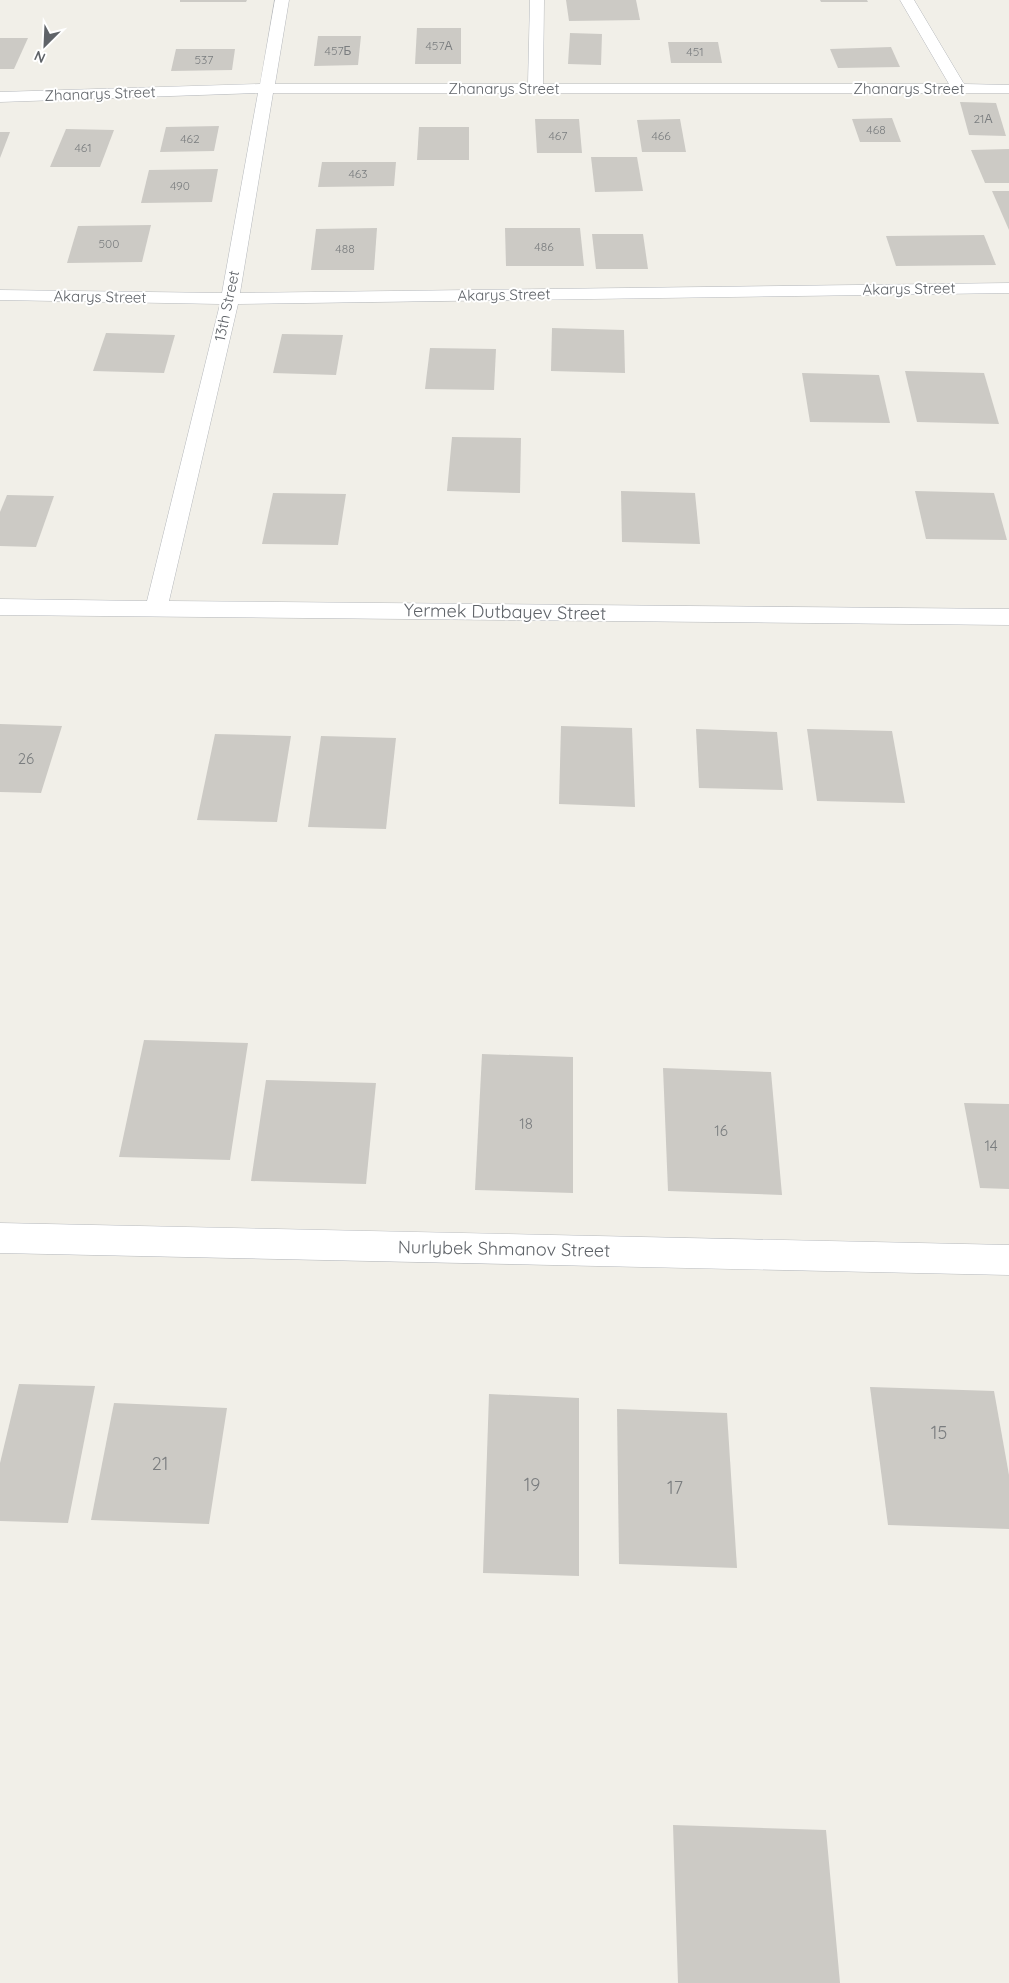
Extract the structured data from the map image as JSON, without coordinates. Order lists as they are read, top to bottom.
{
  "streets": {
    "street": [
      "Zhanarys Street",
      "Akarys Street",
      "13th Street",
      "Yermek Dutbayev Street",
      "Nurlybek Shmanov Street"
    ]
  },
  "crossings": [
    ["Zhanarys Street", "13th Street"],
    ["Akarys Street", "13th Street"],
    ["13th Street", "Yermek Dutbayev Street"]
  ],
  "house_numbers": [
    "457А",
    "457Б",
    "451",
    "537",
    "21А",
    "468",
    "467",
    "466",
    "462",
    "461",
    "463",
    "490",
    "500",
    "486",
    "488",
    "26",
    "18",
    "16",
    "14",
    "15",
    "21",
    "19",
    "17"
  ],
  "north": "bottom left"
}
